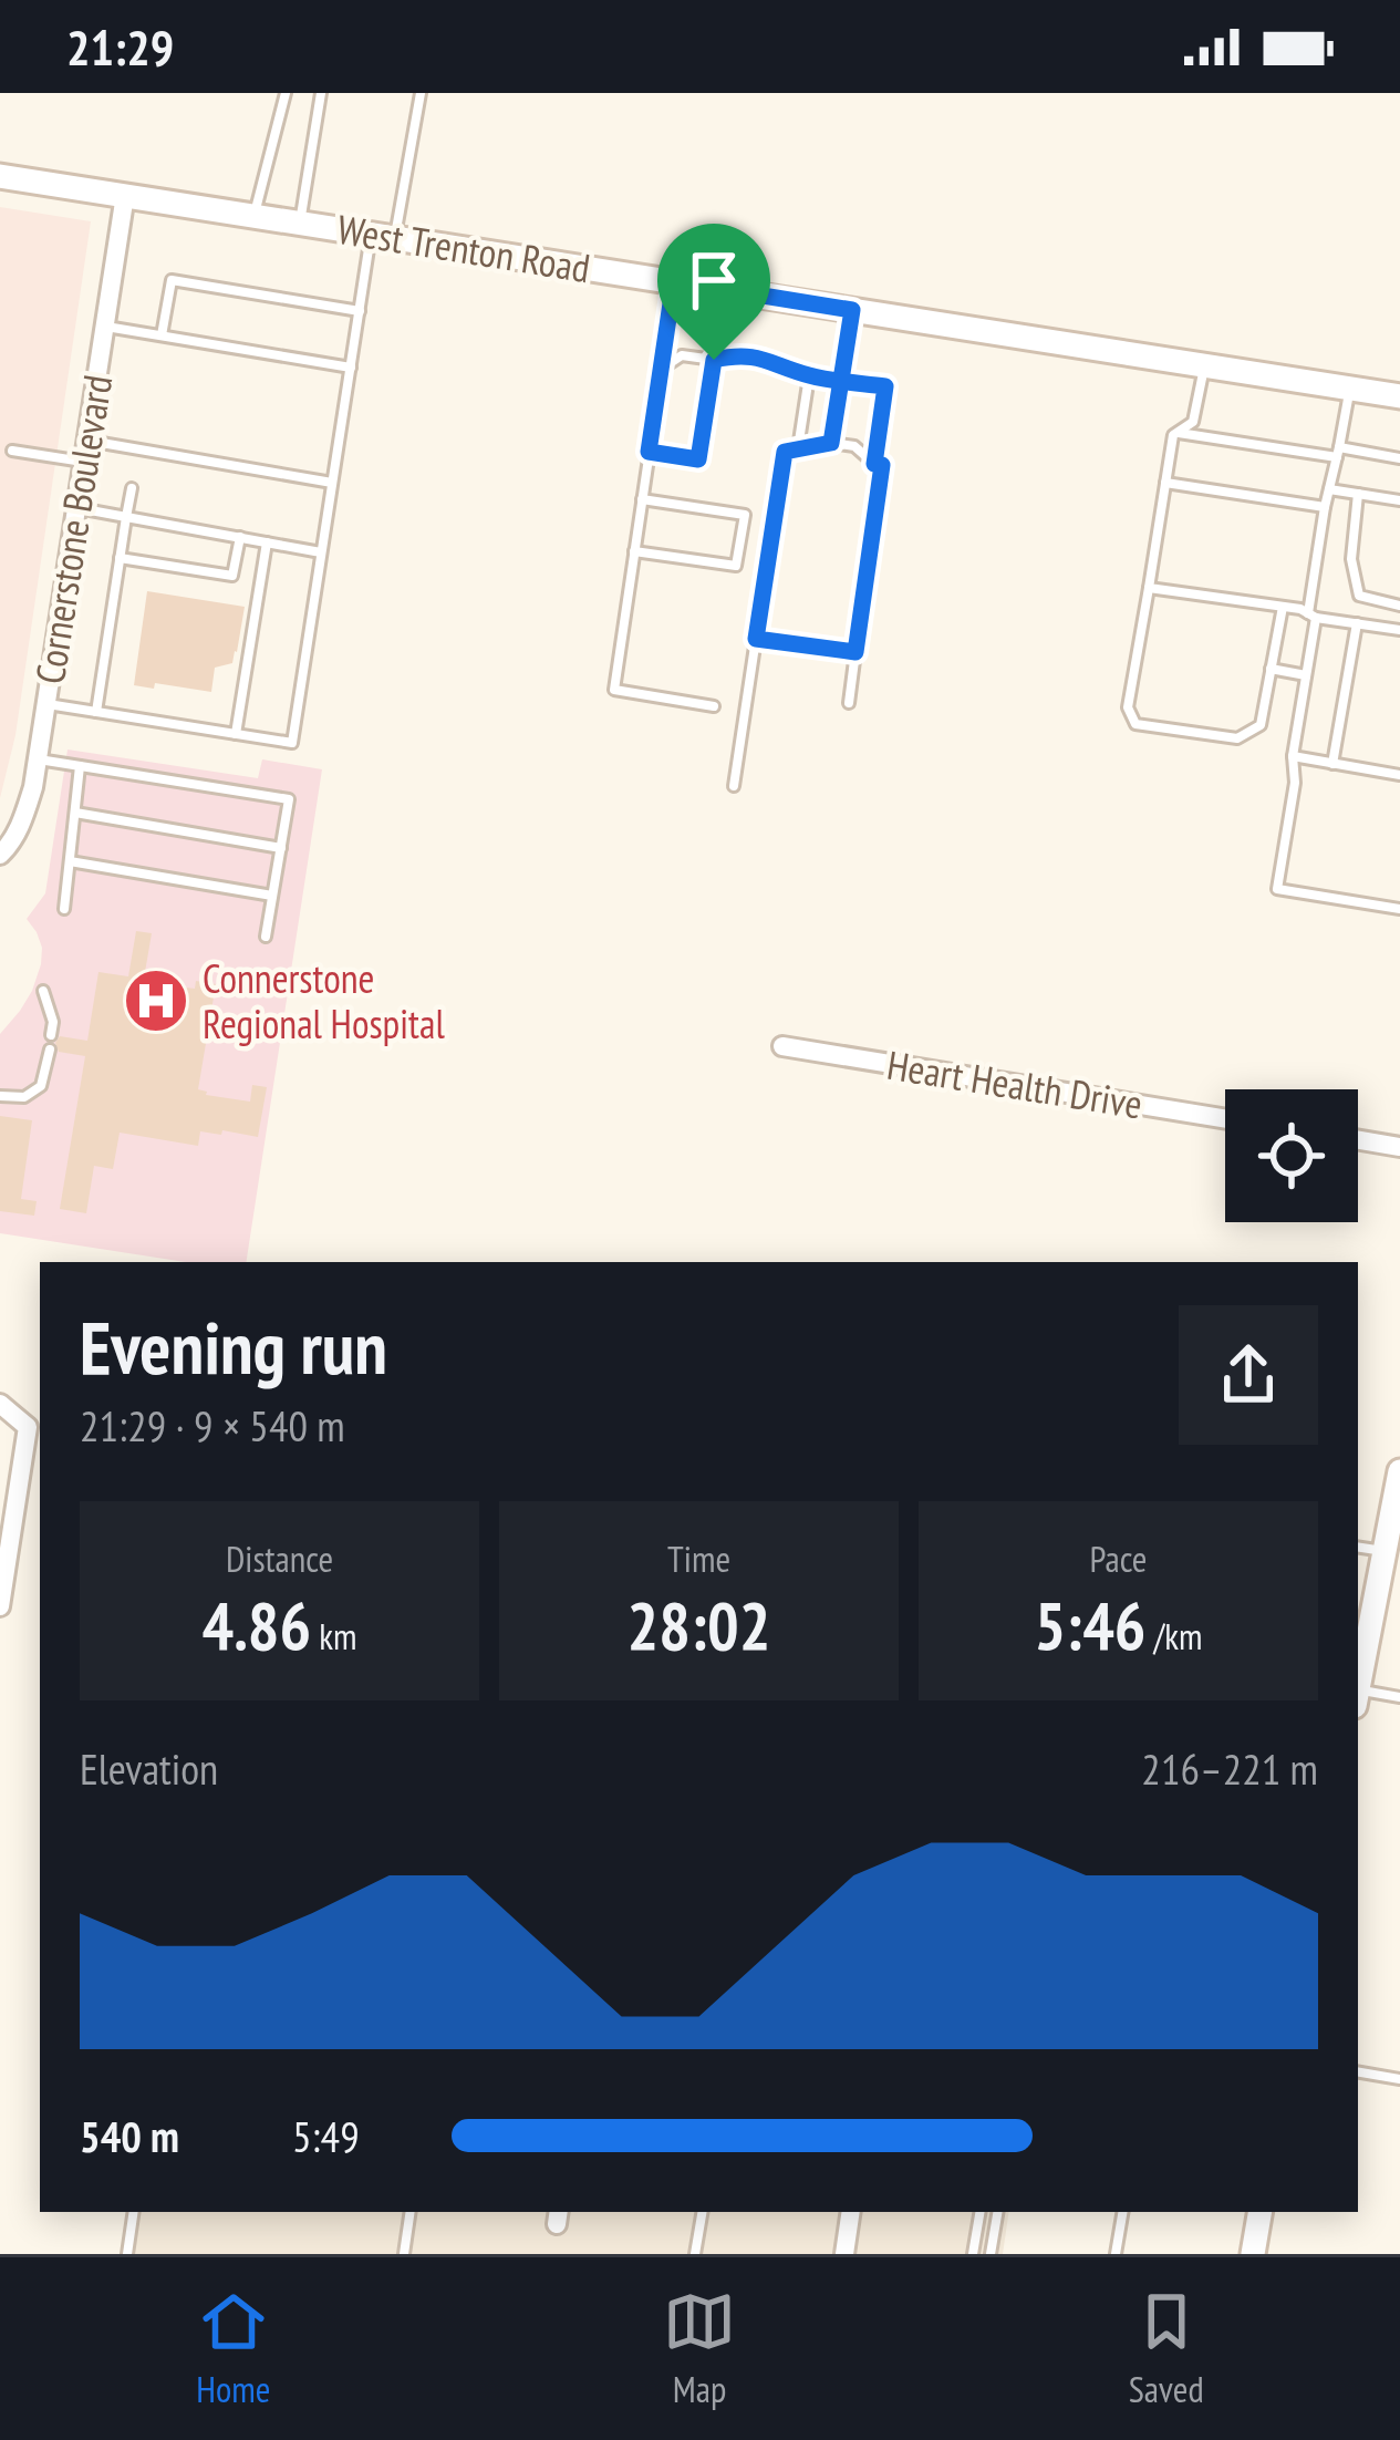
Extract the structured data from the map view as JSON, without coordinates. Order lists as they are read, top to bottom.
{
  "streets": {
    "main road": ["West Trenton Road"],
    "street": ["Cornerstone Boulevard", "Heart Health Drive"]
  },
  "crossings": [
    ["West Trenton Road", "Cornerstone Boulevard"]
  ],
  "places": {
    "hospital": ["Connerstone Regional Hospital"]
  },
  "page": {
    "status": "21:29",
    "heading": ["Evening run", "21:29 · 9 × 540 m"],
    "stats": [
      ["Distance", "4.86 km"],
      ["Time", "28:02"],
      ["Pace", "5:46 /km"]
    ],
    "chart": ["Elevation", "216–221 m"],
    "list": [
      {
        "name": "540 m",
        "note": "5:49"
      }
    ],
    "tabs": ["Home", "Map", "Saved"]
  }
}
